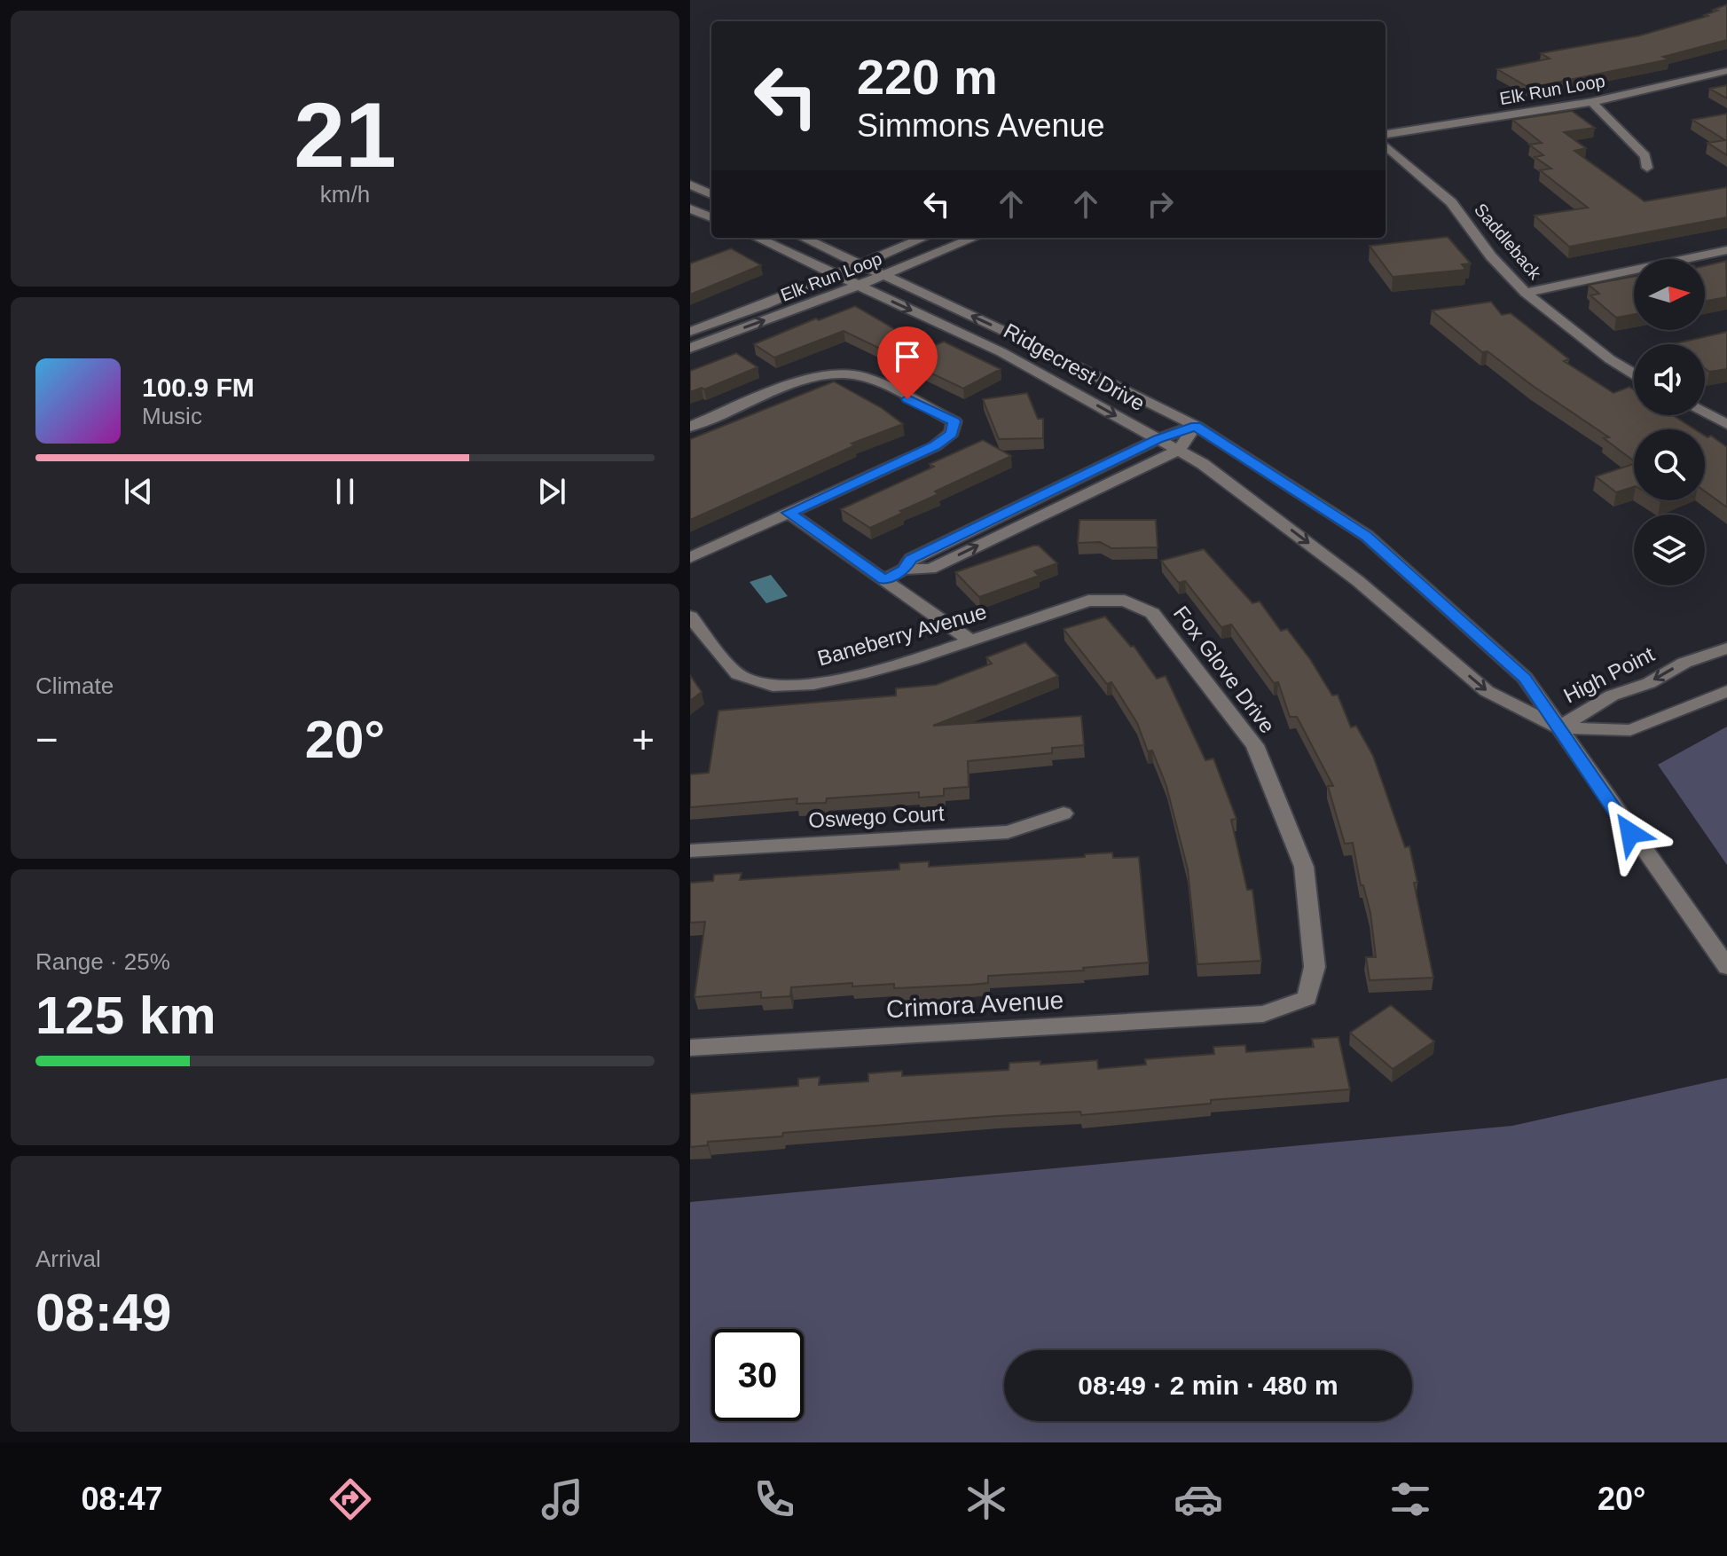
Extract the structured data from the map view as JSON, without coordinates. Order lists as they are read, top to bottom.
{
  "streets": {
    "street": [
      "Elk Run Loop",
      "Saddleback",
      "Ridgecrest Drive",
      "Baneberry Avenue",
      "Fox Glove Drive",
      "High Point",
      "Oswego Court",
      "Crimora Avenue"
    ]
  },
  "crossings": [
    ["Elk Run Loop", "Ridgecrest Drive"],
    ["Ridgecrest Drive", "High Point"],
    ["Baneberry Avenue", "Fox Glove Drive"],
    ["Fox Glove Drive", "Crimora Avenue"]
  ],
  "north": "right",
  "page": {
    "tile": [
      ["21", "km/h"],
      "Climate",
      ["Range · 25%", "125 km"],
      ["Arrival", "08:49"]
    ],
    "turn": ["220 m", "Simmons Avenue"],
    "song": ["100.9 FM", "Music"],
    "heat": ["−", "20°", "+"],
    "limit": "30",
    "trip": "08:49 · 2 min · 480 m",
    "tabs": ["08:47", "20°"]
  }
}
